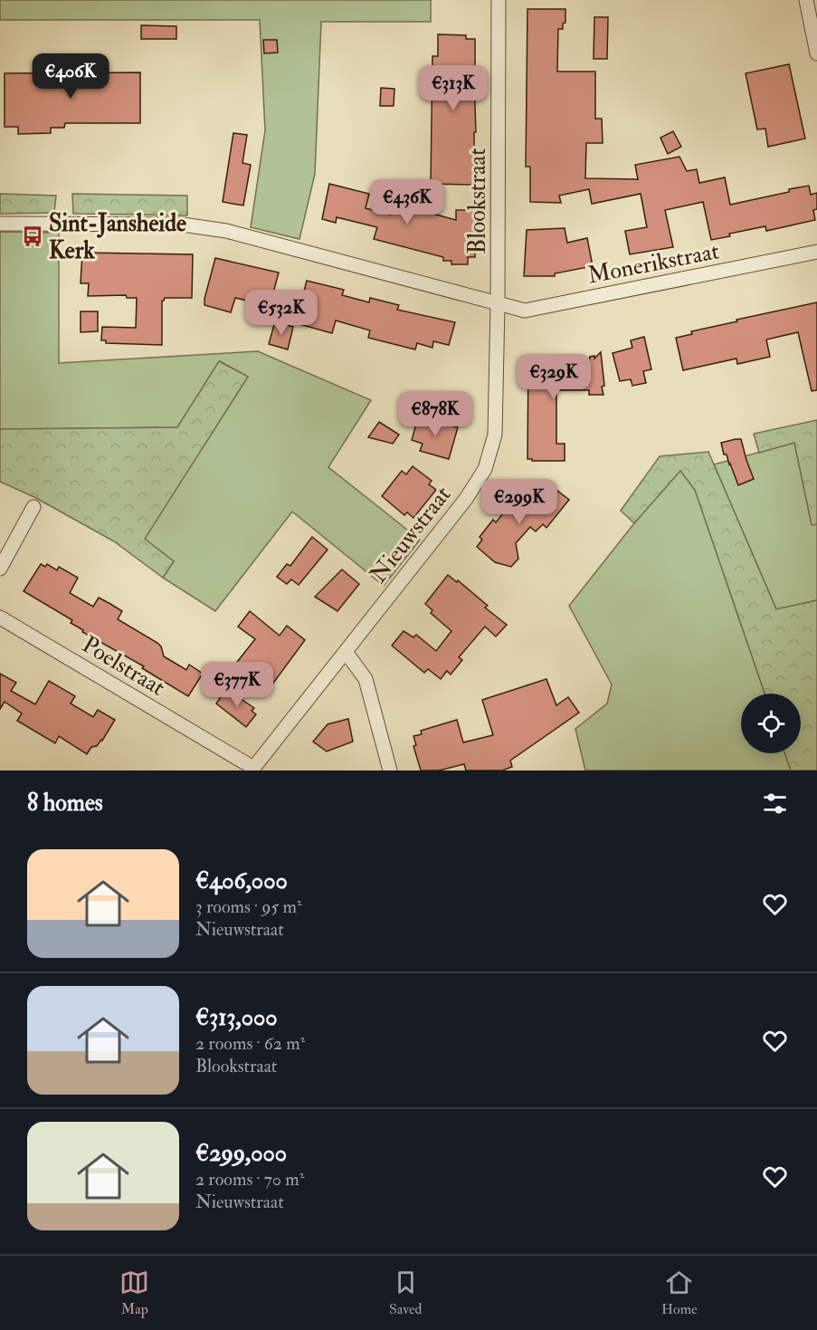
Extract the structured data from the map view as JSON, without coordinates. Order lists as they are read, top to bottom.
{
  "streets": {
    "street": [
      "Blookstraat",
      "Monerikstraat",
      "Nieuwstraat",
      "Poelstraat"
    ]
  },
  "crossings": [
    ["Blookstraat", "Monerikstraat"],
    ["Blookstraat", "Nieuwstraat"],
    ["Monerikstraat", "Nieuwstraat"],
    ["Nieuwstraat", "Poelstraat"]
  ],
  "places": {
    "bus stop": ["Sint-Jansheide Kerk"]
  },
  "page": {
    "price": [
      "€406K",
      "€313K",
      "€436K",
      "€532K",
      "€329K",
      "€878K",
      "€299K",
      "€377K"
    ],
    "heading": "8 homes",
    "list": [
      {
        "name": "€406,000",
        "note": "3 rooms · 95 m² · Nieuwstraat"
      },
      {
        "name": "€313,000",
        "note": "2 rooms · 62 m² · Blookstraat"
      },
      {
        "name": "€299,000",
        "note": "2 rooms · 70 m² · Nieuwstraat"
      }
    ],
    "tabs": ["Map", "Saved", "Home"]
  }
}
